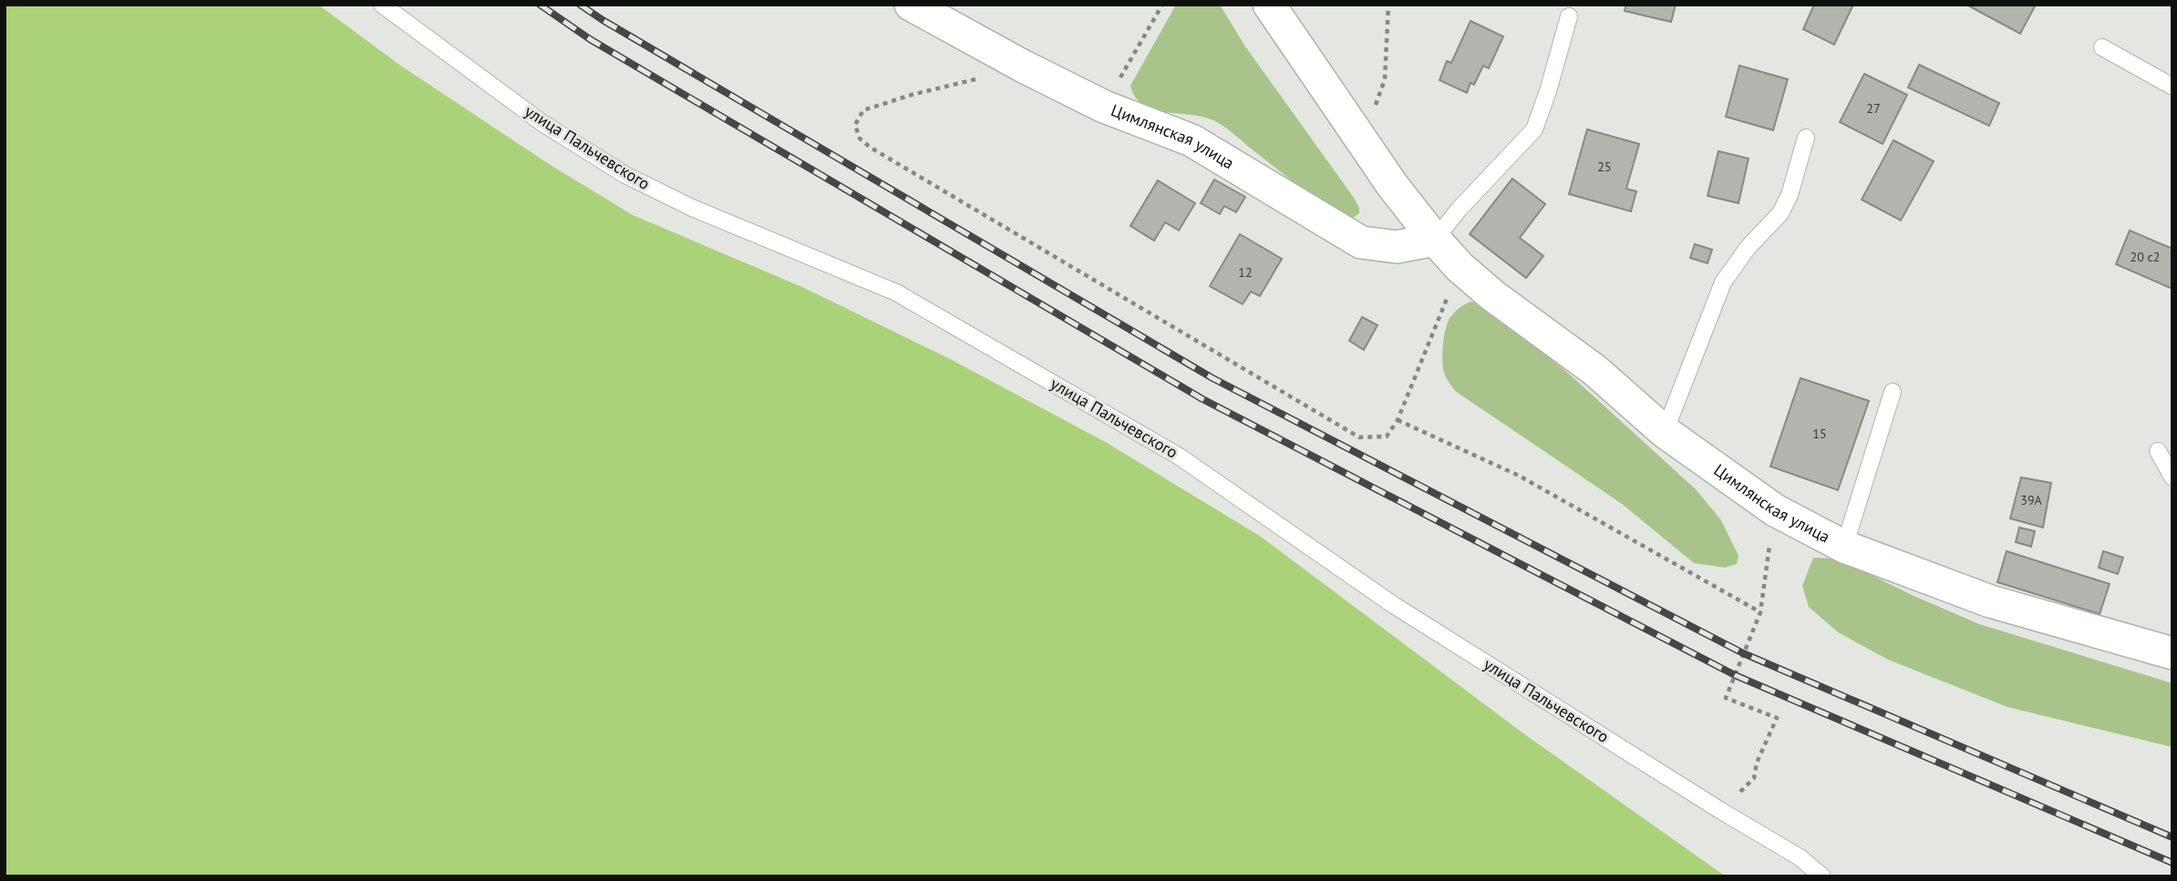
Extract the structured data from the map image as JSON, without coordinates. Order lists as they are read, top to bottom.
{
  "streets": {
    "street": ["Цимлянская улица"],
    "lane": ["улица Пальчевского"]
  },
  "house_numbers": [
    "27",
    "25",
    "20 с2",
    "12",
    "15",
    "39А"
  ]
}
